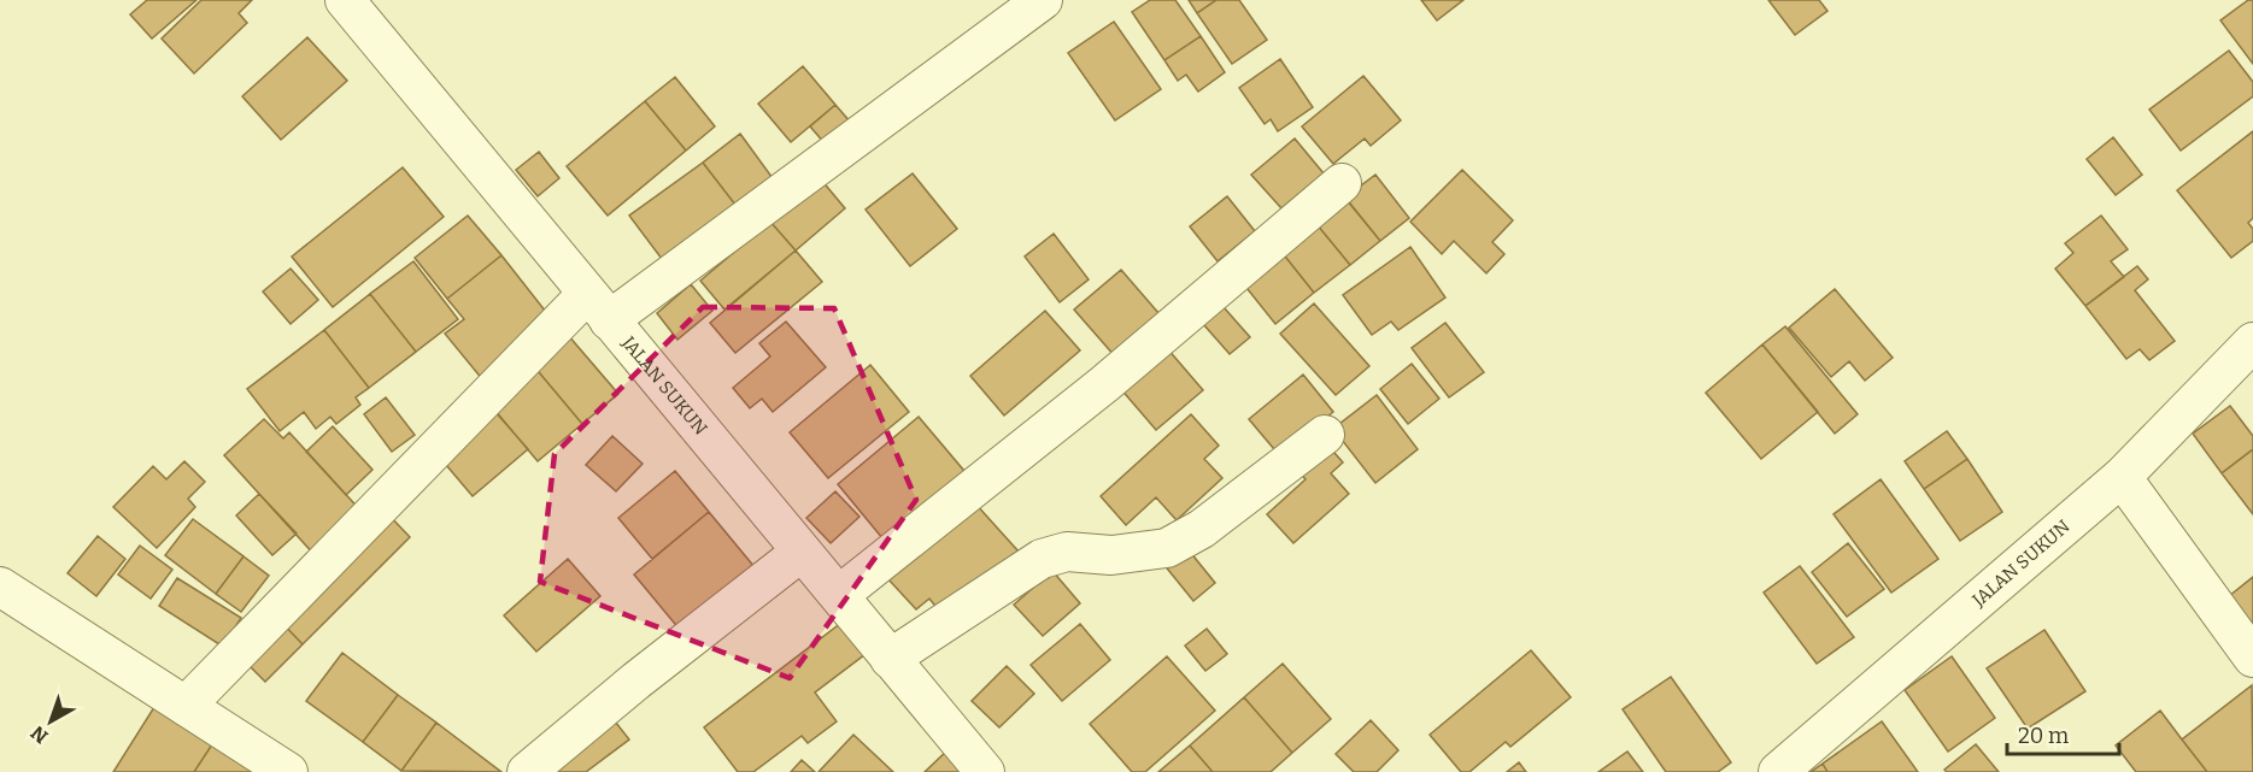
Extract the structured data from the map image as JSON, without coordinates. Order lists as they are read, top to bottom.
{
  "streets": {
    "street": ["JALAN SUKUN"]
  },
  "scale_bar": "20 m",
  "north": "bottom left"
}
